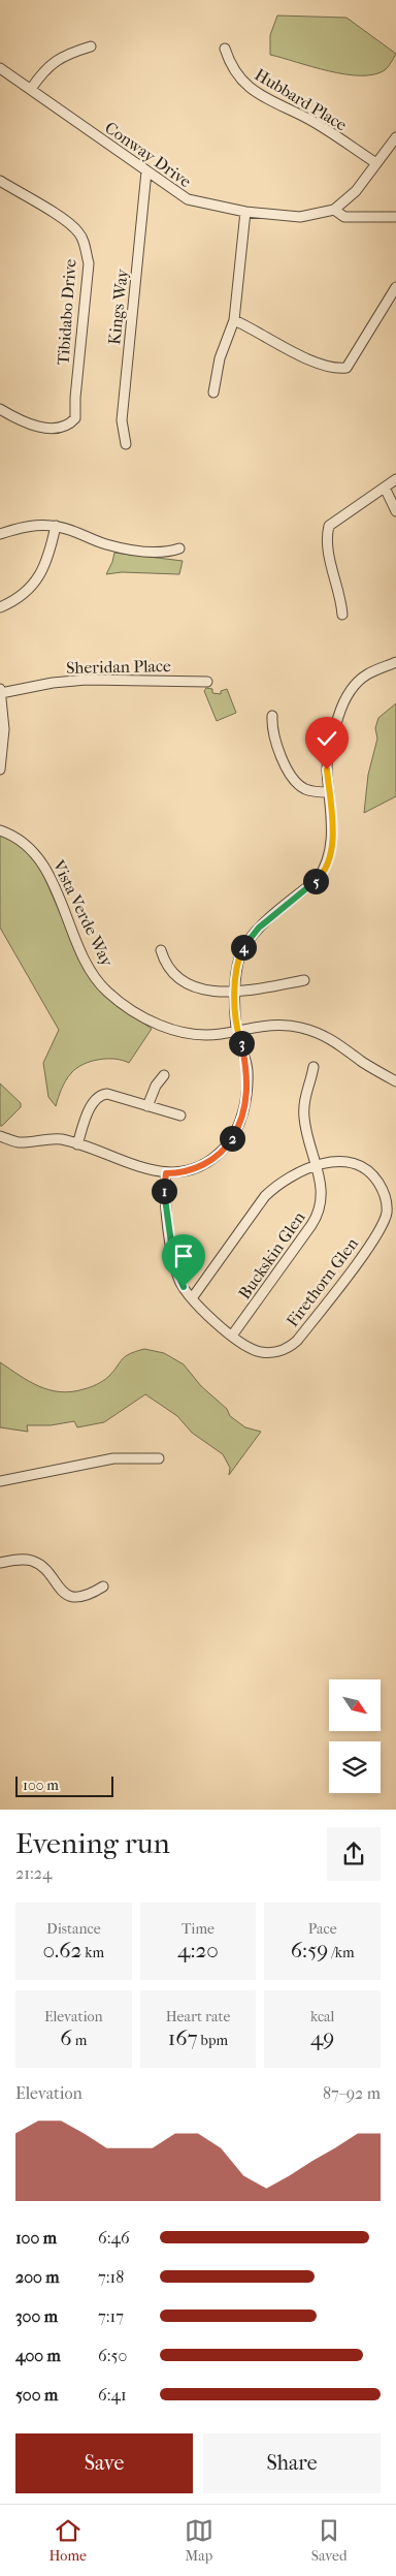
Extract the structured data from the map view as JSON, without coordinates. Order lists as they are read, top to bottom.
{
  "streets": {
    "street": [
      "Hubbard Place",
      "Conway Drive",
      "Kings Way",
      "Tibidabo Drive",
      "Sheridan Place",
      "Vista Verde Way",
      "Buckskin Glen",
      "Firethorn Glen"
    ]
  },
  "crossings": [
    ["Conway Drive", "Kings Way"],
    ["Buckskin Glen", "Firethorn Glen"]
  ],
  "scale_bar": "100 m",
  "north": "bottom right",
  "page": {
    "pins": [
      "5",
      "4",
      "3",
      "2",
      "1"
    ],
    "scale": "100 m",
    "heading": ["Evening run", "21:24"],
    "stats": [
      ["Distance", "0.62 km"],
      ["Time", "4:20"],
      ["Pace", "6:59 /km"],
      ["Elevation", "6 m"],
      ["Heart rate", "167 bpm"],
      ["kcal", "49"]
    ],
    "chart": ["Elevation", "87–92 m"],
    "list": [
      {
        "name": "100 m",
        "note": "6:46"
      },
      {
        "name": "200 m",
        "note": "7:18"
      },
      {
        "name": "300 m",
        "note": "7:17"
      },
      {
        "name": "400 m",
        "note": "6:50"
      },
      {
        "name": "500 m",
        "note": "6:41"
      }
    ],
    "buttons": ["Save", "Share"],
    "tabs": ["Home", "Map", "Saved"]
  }
}
